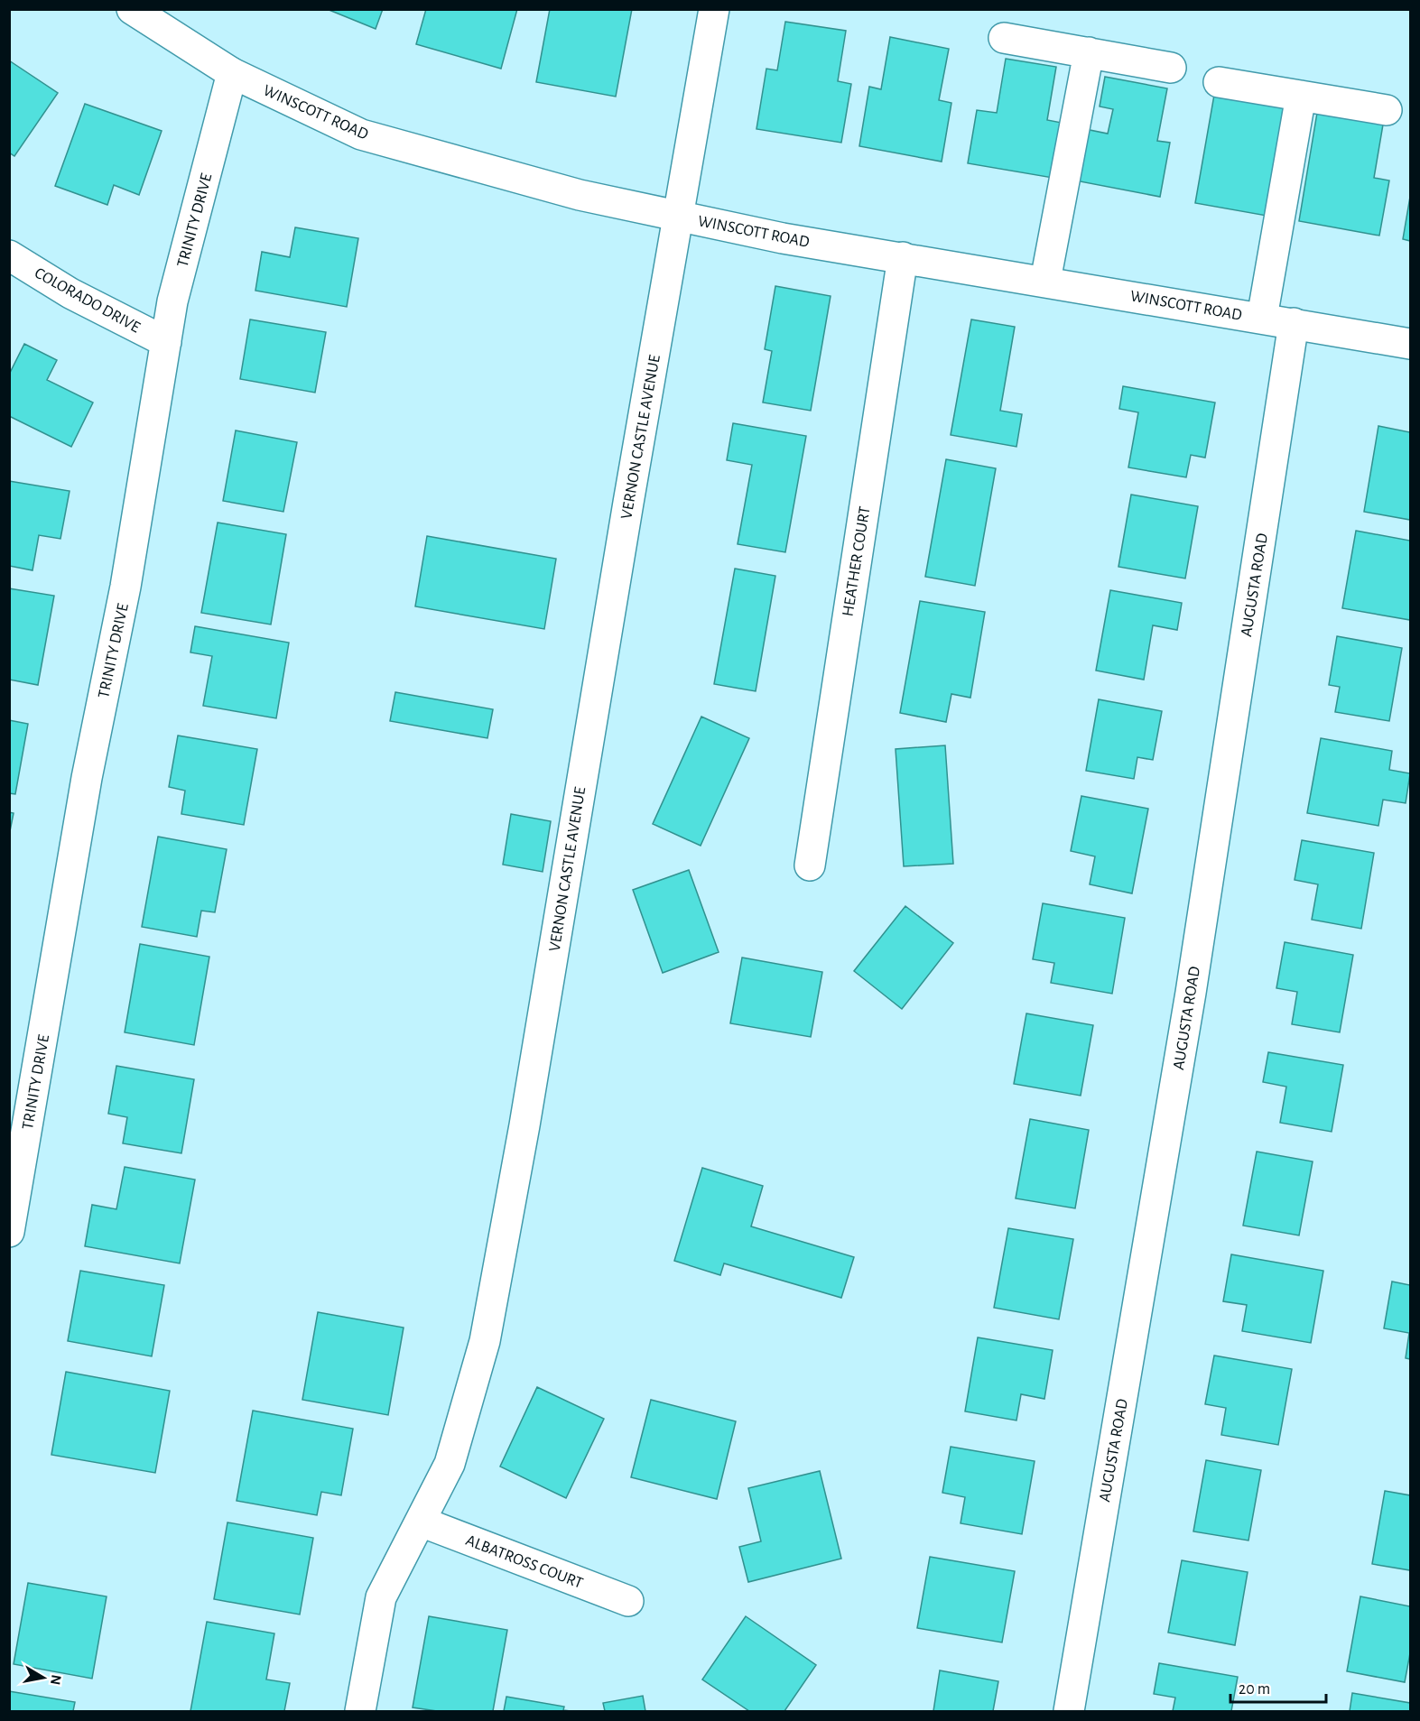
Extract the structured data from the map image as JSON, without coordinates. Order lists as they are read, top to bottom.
{
  "streets": {
    "street": [
      "WINSCOTT ROAD",
      "TRINITY DRIVE",
      "COLORADO DRIVE",
      "VERNON CASTLE AVENUE",
      "HEATHER COURT",
      "AUGUSTA ROAD",
      "ALBATROSS COURT"
    ]
  },
  "crossings": [
    ["WINSCOTT ROAD", "TRINITY DRIVE"],
    ["WINSCOTT ROAD", "VERNON CASTLE AVENUE"],
    ["WINSCOTT ROAD", "HEATHER COURT"],
    ["WINSCOTT ROAD", "AUGUSTA ROAD"],
    ["TRINITY DRIVE", "COLORADO DRIVE"],
    ["VERNON CASTLE AVENUE", "ALBATROSS COURT"]
  ],
  "scale_bar": "20 m",
  "north": "right"
}
